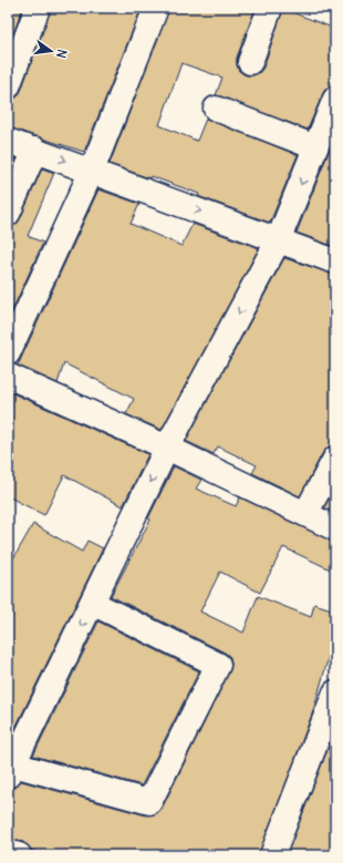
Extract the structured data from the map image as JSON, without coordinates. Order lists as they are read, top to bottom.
{
  "north": "right"
}
